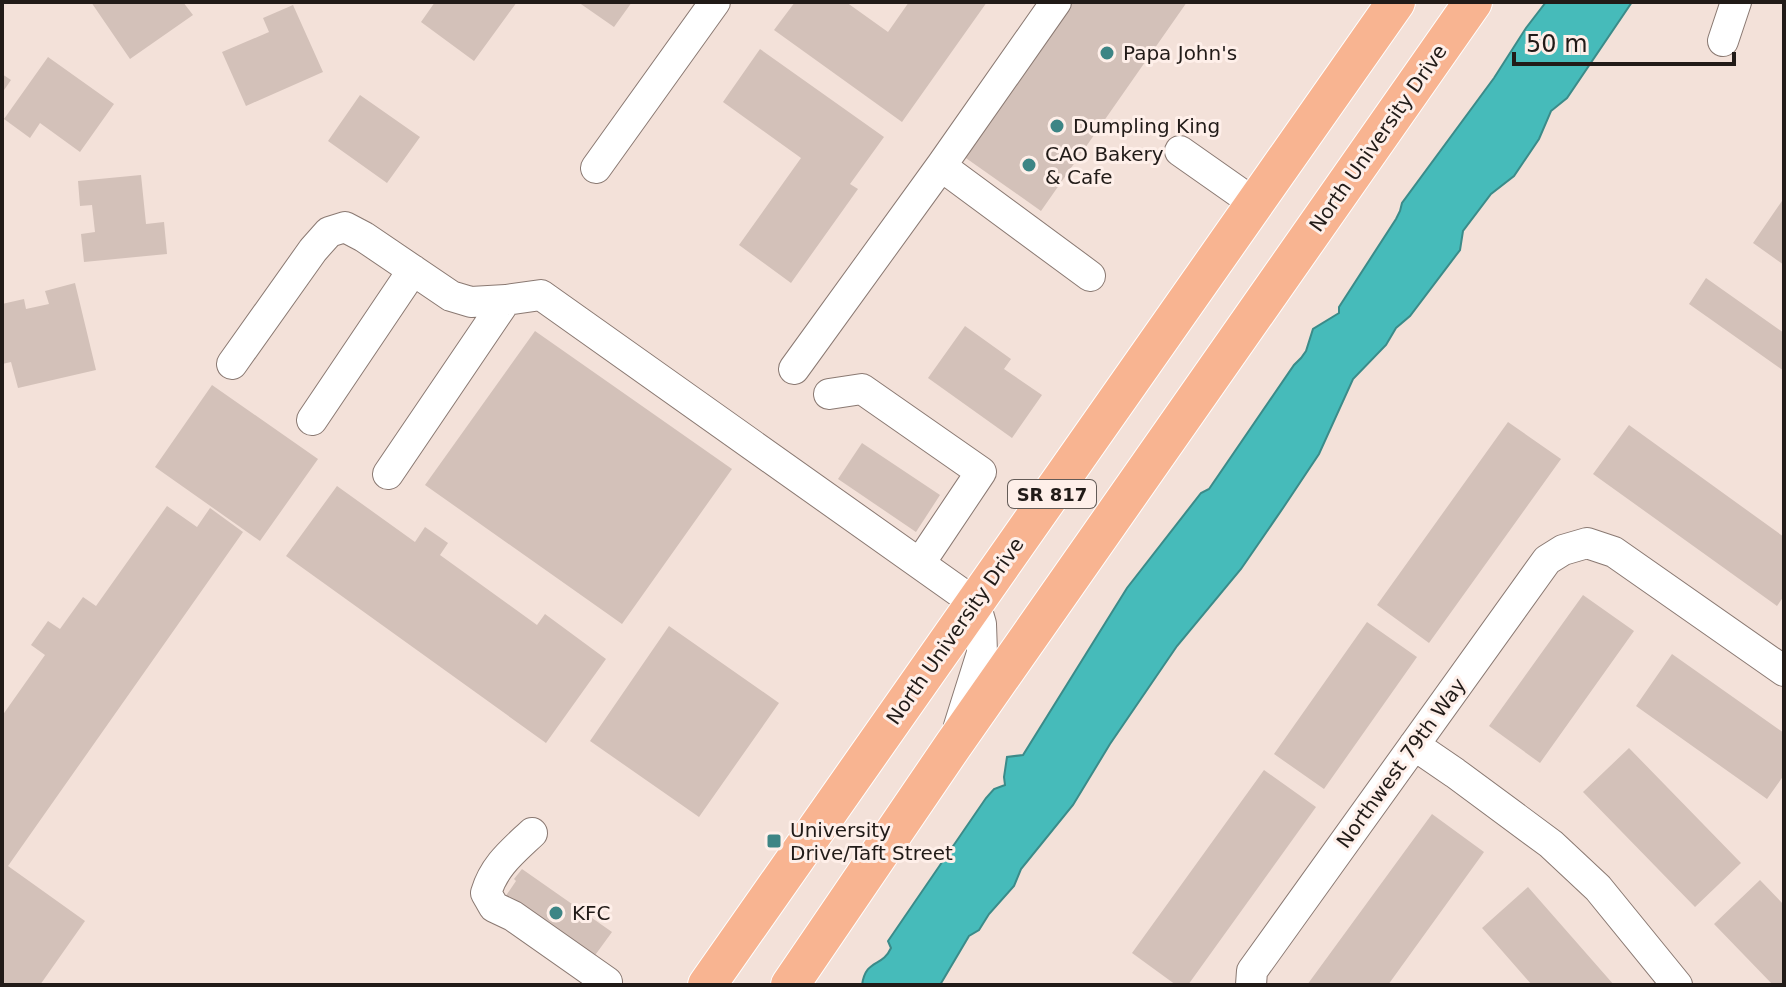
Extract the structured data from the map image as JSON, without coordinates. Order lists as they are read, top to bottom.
{
  "streets": {
    "main road": ["North University Drive", "SR 817"],
    "street": ["Northwest 79th Way"]
  },
  "places": {
    "other": [
      "Papa John's",
      "Dumpling King",
      "CAO Bakery & Cafe",
      "KFC"
    ],
    "transit": ["University Drive/Taft Street"]
  },
  "scale_bar": "50 m"
}
